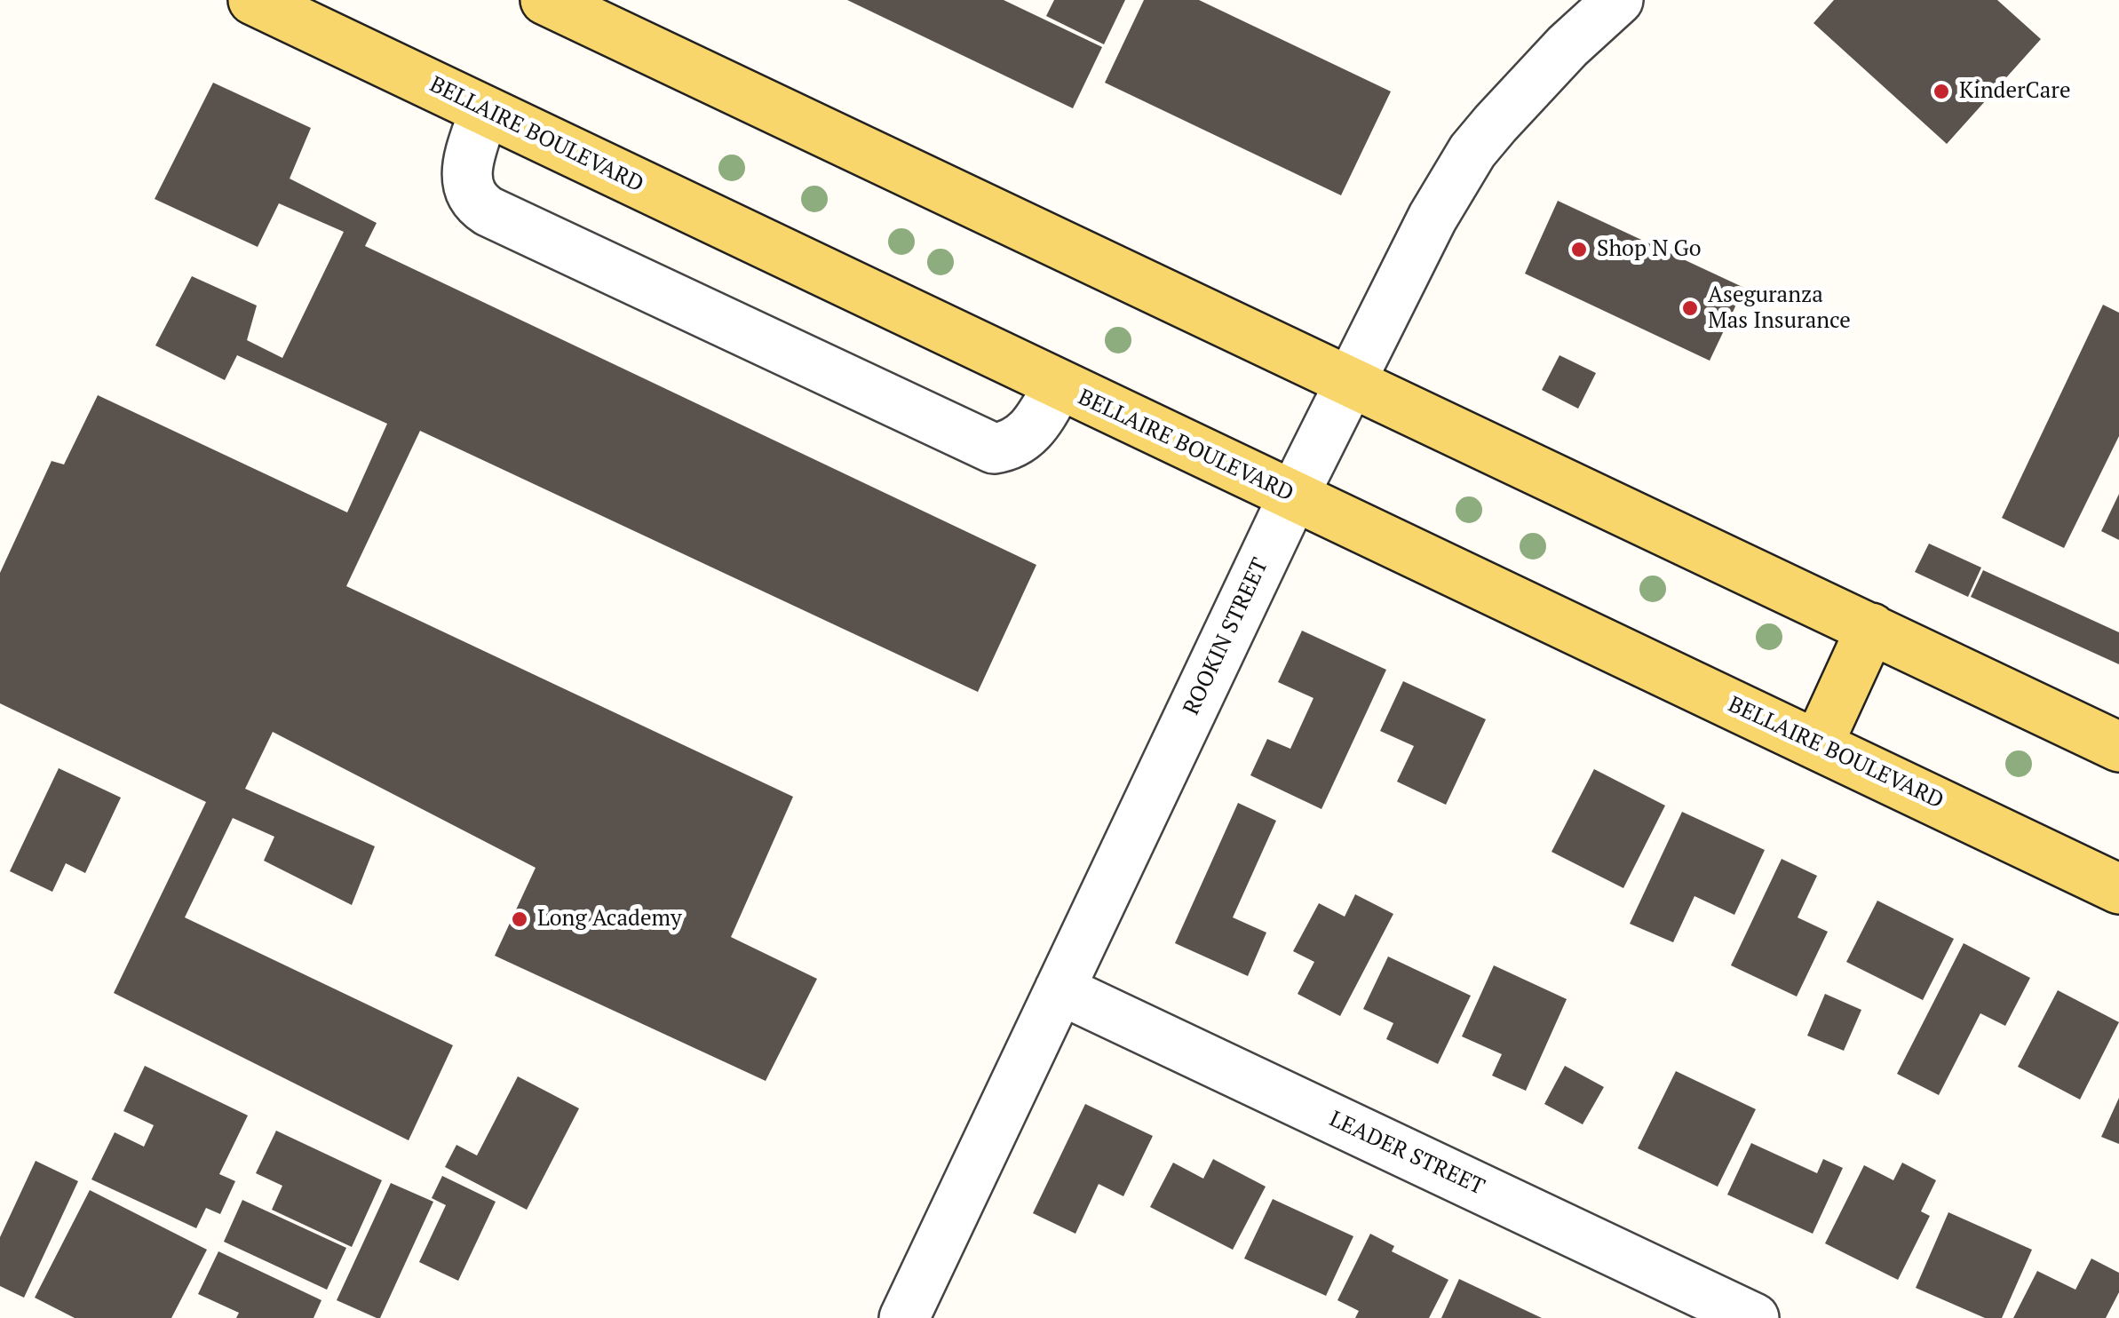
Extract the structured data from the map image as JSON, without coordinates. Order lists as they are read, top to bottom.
{
  "streets": {
    "main road": ["BELLAIRE BOULEVARD"],
    "street": ["ROOKIN STREET", "LEADER STREET"]
  },
  "crossings": [
    ["BELLAIRE BOULEVARD", "ROOKIN STREET"],
    ["ROOKIN STREET", "LEADER STREET"]
  ],
  "places": [
    "KinderCare",
    "Shop N Go",
    "Aseguranza Mas Insurance",
    "Long Academy"
  ]
}
